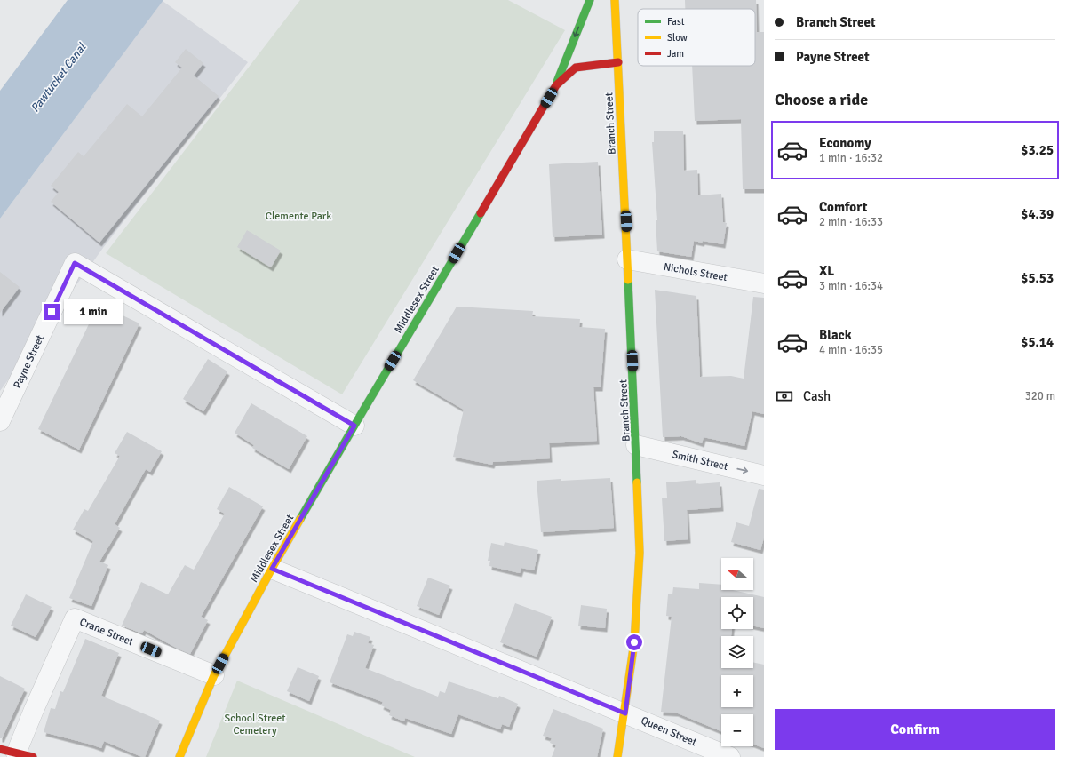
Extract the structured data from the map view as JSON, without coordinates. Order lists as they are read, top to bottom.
{
  "streets": {
    "main road": ["Branch Street", "Middlesex Street"],
    "street": [
      "Nichols Street",
      "Payne Street",
      "Smith Street",
      "Crane Street",
      "Queen Street"
    ]
  },
  "crossings": [
    ["Branch Street", "Nichols Street"],
    ["Branch Street", "Middlesex Street"],
    ["Branch Street", "Smith Street"],
    ["Branch Street", "Queen Street"],
    ["Middlesex Street", "Payne Street"],
    ["Middlesex Street", "Crane Street"],
    ["Middlesex Street", "Queen Street"]
  ],
  "one_way": ["Smith Street"],
  "water": ["Pawtucket Canal"],
  "parks": ["Clemente Park", "School Street Cemetery"],
  "legend": ["Fast", "Slow", "Jam"],
  "north": "left",
  "page": {
    "banner": ["Branch Street", "Payne Street"],
    "heading": "Choose a ride",
    "list": [
      {
        "name": "Economy",
        "note": "1 min · 16:32",
        "value": "$3.25"
      },
      {
        "name": "Comfort",
        "note": "2 min · 16:33",
        "value": "$4.39"
      },
      {
        "name": "XL",
        "note": "3 min · 16:34",
        "value": "$5.53"
      },
      {
        "name": "Black",
        "note": "4 min · 16:35",
        "value": "$5.14"
      }
    ],
    "bubble": "1 min",
    "pay": ["Cash", "320 m"],
    "map_buttons": ["+", "−"],
    "buttons": "Confirm"
  }
}
